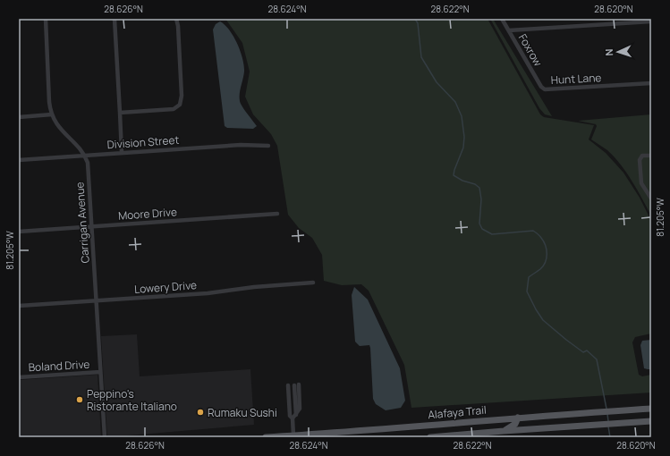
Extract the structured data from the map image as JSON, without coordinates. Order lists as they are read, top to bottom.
{
  "streets": {
    "main road": ["Alafaya Trail"],
    "street": [
      "Foxrow",
      "Hunt Lane",
      "Division Street",
      "Moore Drive",
      "Carrigan Avenue",
      "Lowery Drive",
      "Boland Drive"
    ]
  },
  "crossings": [
    ["Foxrow", "Hunt Lane"],
    ["Division Street", "Carrigan Avenue"],
    ["Moore Drive", "Carrigan Avenue"],
    ["Carrigan Avenue", "Lowery Drive"],
    ["Carrigan Avenue", "Boland Drive"]
  ],
  "places": ["Peppino's Ristorante Italiano", "Rumaku Sushi"],
  "north": "left",
  "coordinates": [
    "28.626°N",
    "28.624°N",
    "28.622°N",
    "28.620°N",
    "81.205°W"
  ]
}
